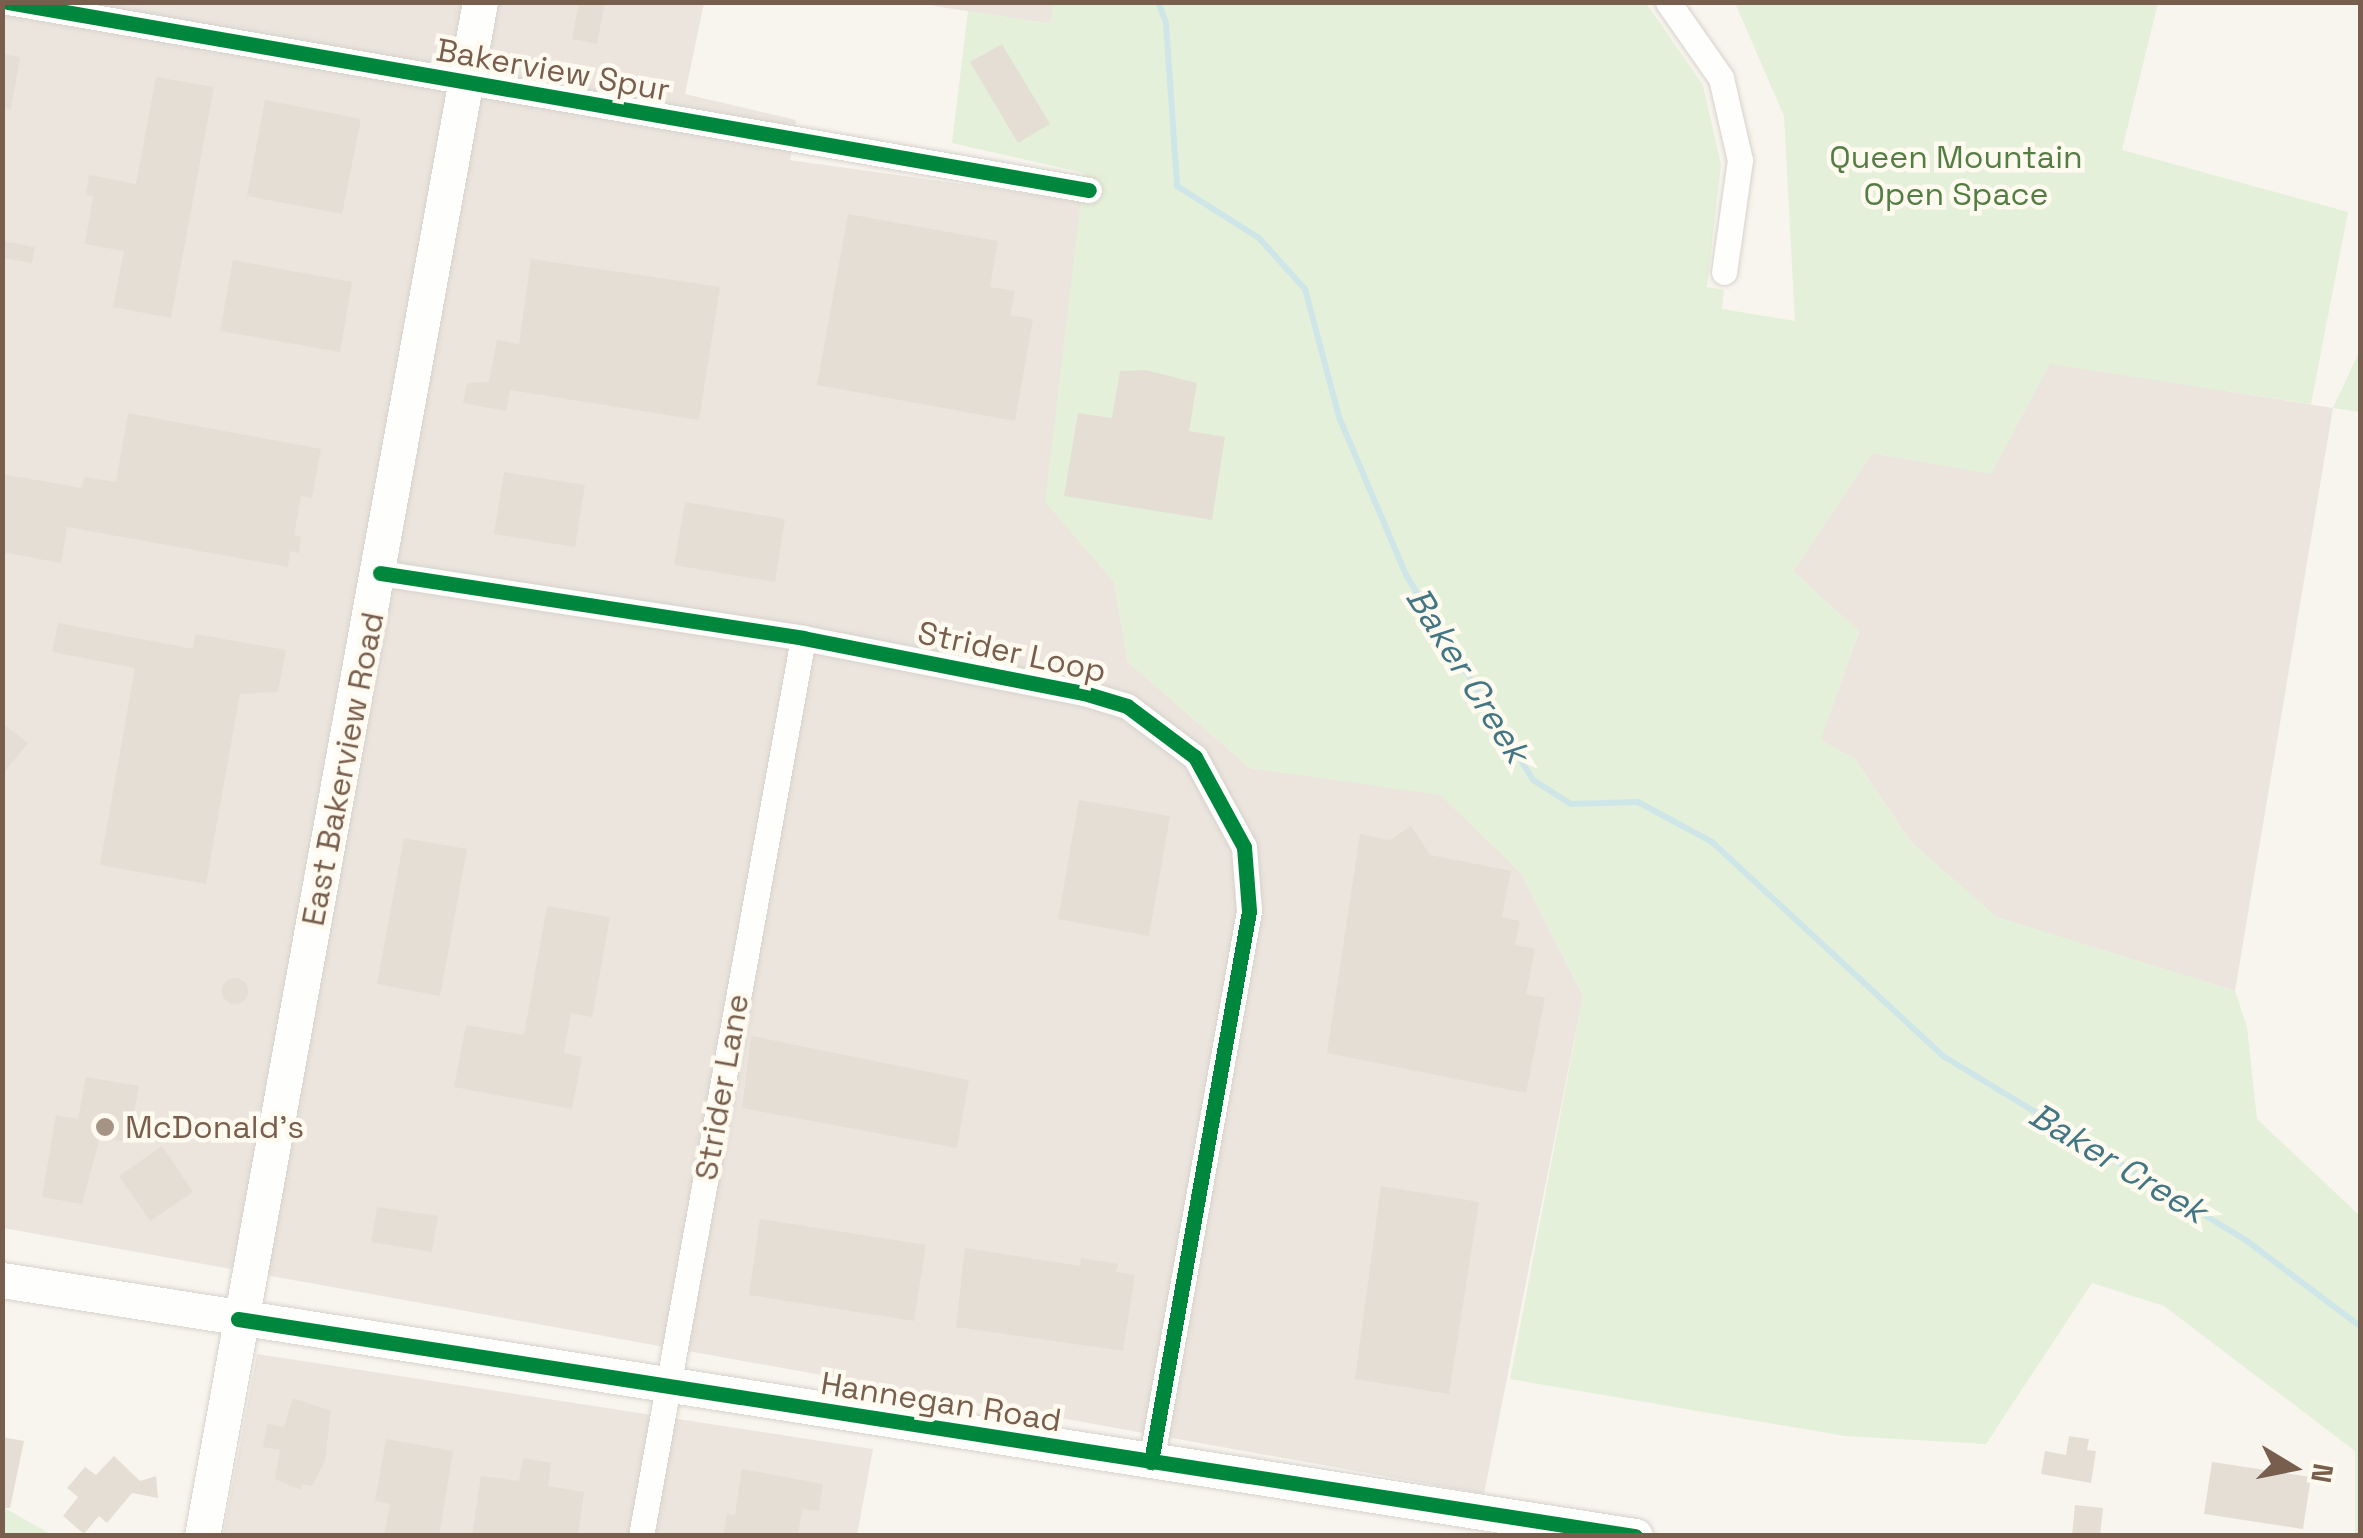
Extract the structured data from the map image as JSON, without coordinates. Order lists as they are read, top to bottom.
{
  "streets": {
    "main road": ["East Bakerview Road", "Hannegan Road"],
    "street": ["Bakerview Spur", "Strider Loop", "Strider Lane"]
  },
  "crossings": [
    ["Bakerview Spur", "East Bakerview Road"],
    ["Strider Loop", "East Bakerview Road"],
    ["Strider Loop", "Strider Lane"],
    ["Strider Loop", "Hannegan Road"],
    ["East Bakerview Road", "Hannegan Road"],
    ["Strider Lane", "Hannegan Road"]
  ],
  "water": ["Baker Creek"],
  "parks": ["Queen Mountain Open Space"],
  "places": ["McDonald's"],
  "north": "right"
}
